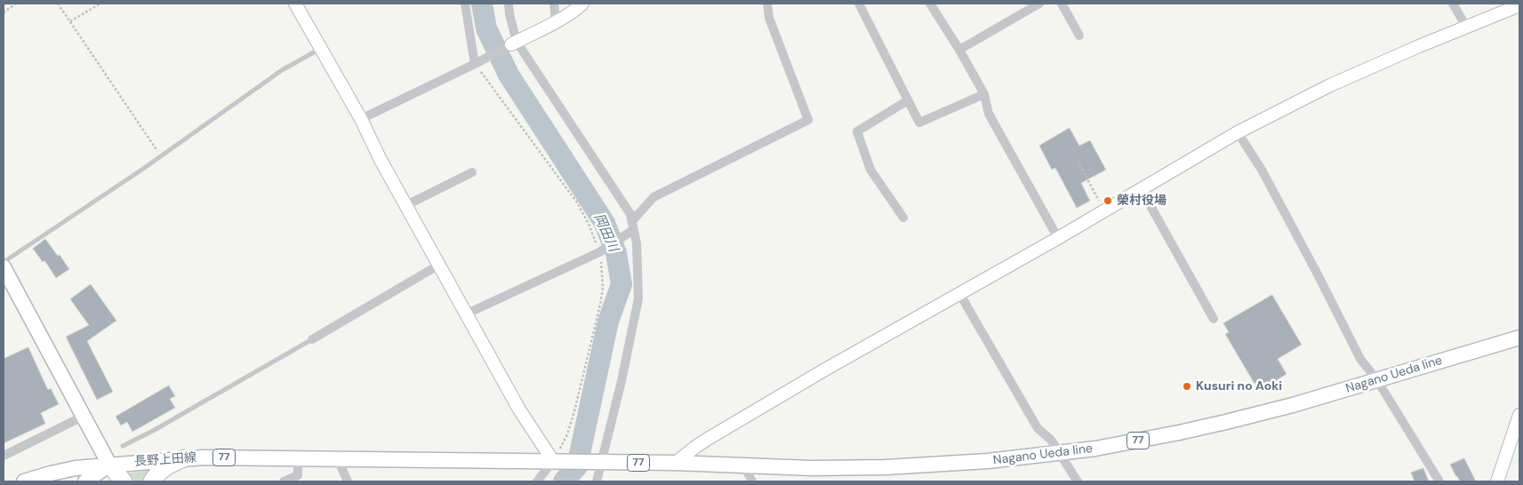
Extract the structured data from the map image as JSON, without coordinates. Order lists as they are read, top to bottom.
{
  "streets": {
    "main road": ["Nagano Ueda line", "77", "長野上田線"]
  },
  "crossings": [
    ["Nagano Ueda line", "長野上田線"],
    ["77", "長野上田線"]
  ],
  "water": ["岡田川"],
  "places": ["榮村役場", "Kusuri no Aoki"]
}
